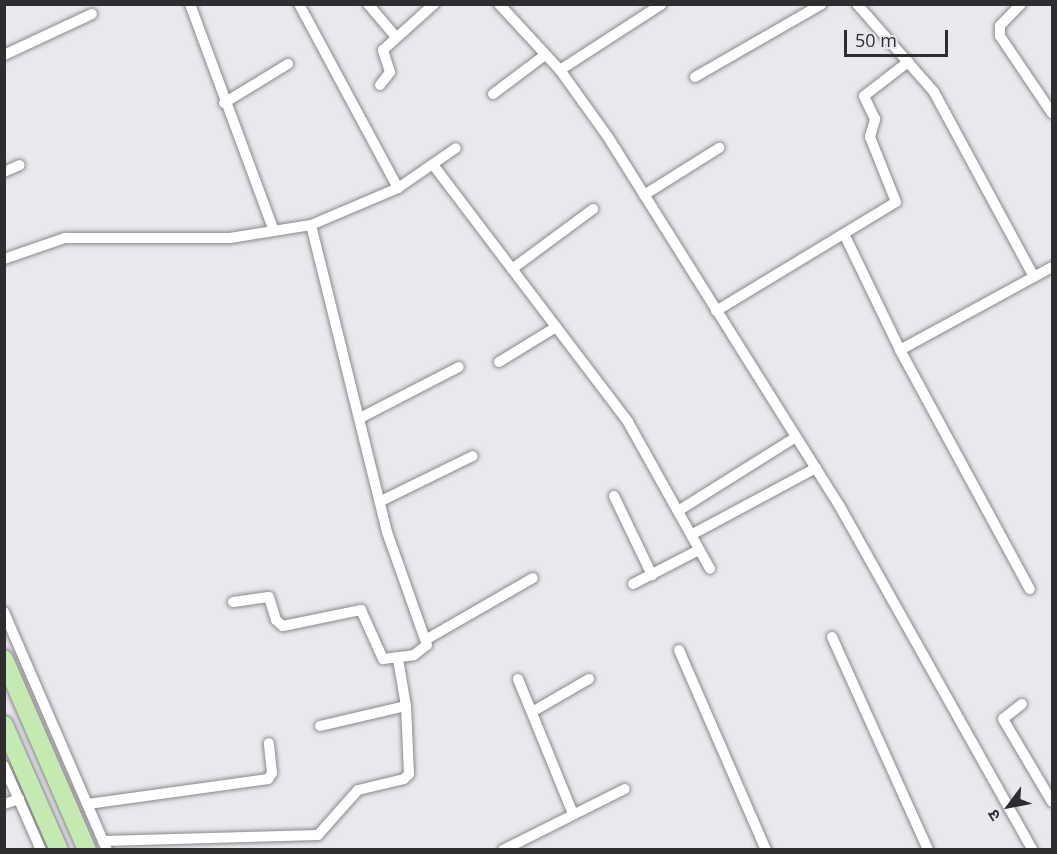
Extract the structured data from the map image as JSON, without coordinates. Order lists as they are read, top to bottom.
{
  "scale_bar": "50 m",
  "north": "bottom left"
}
